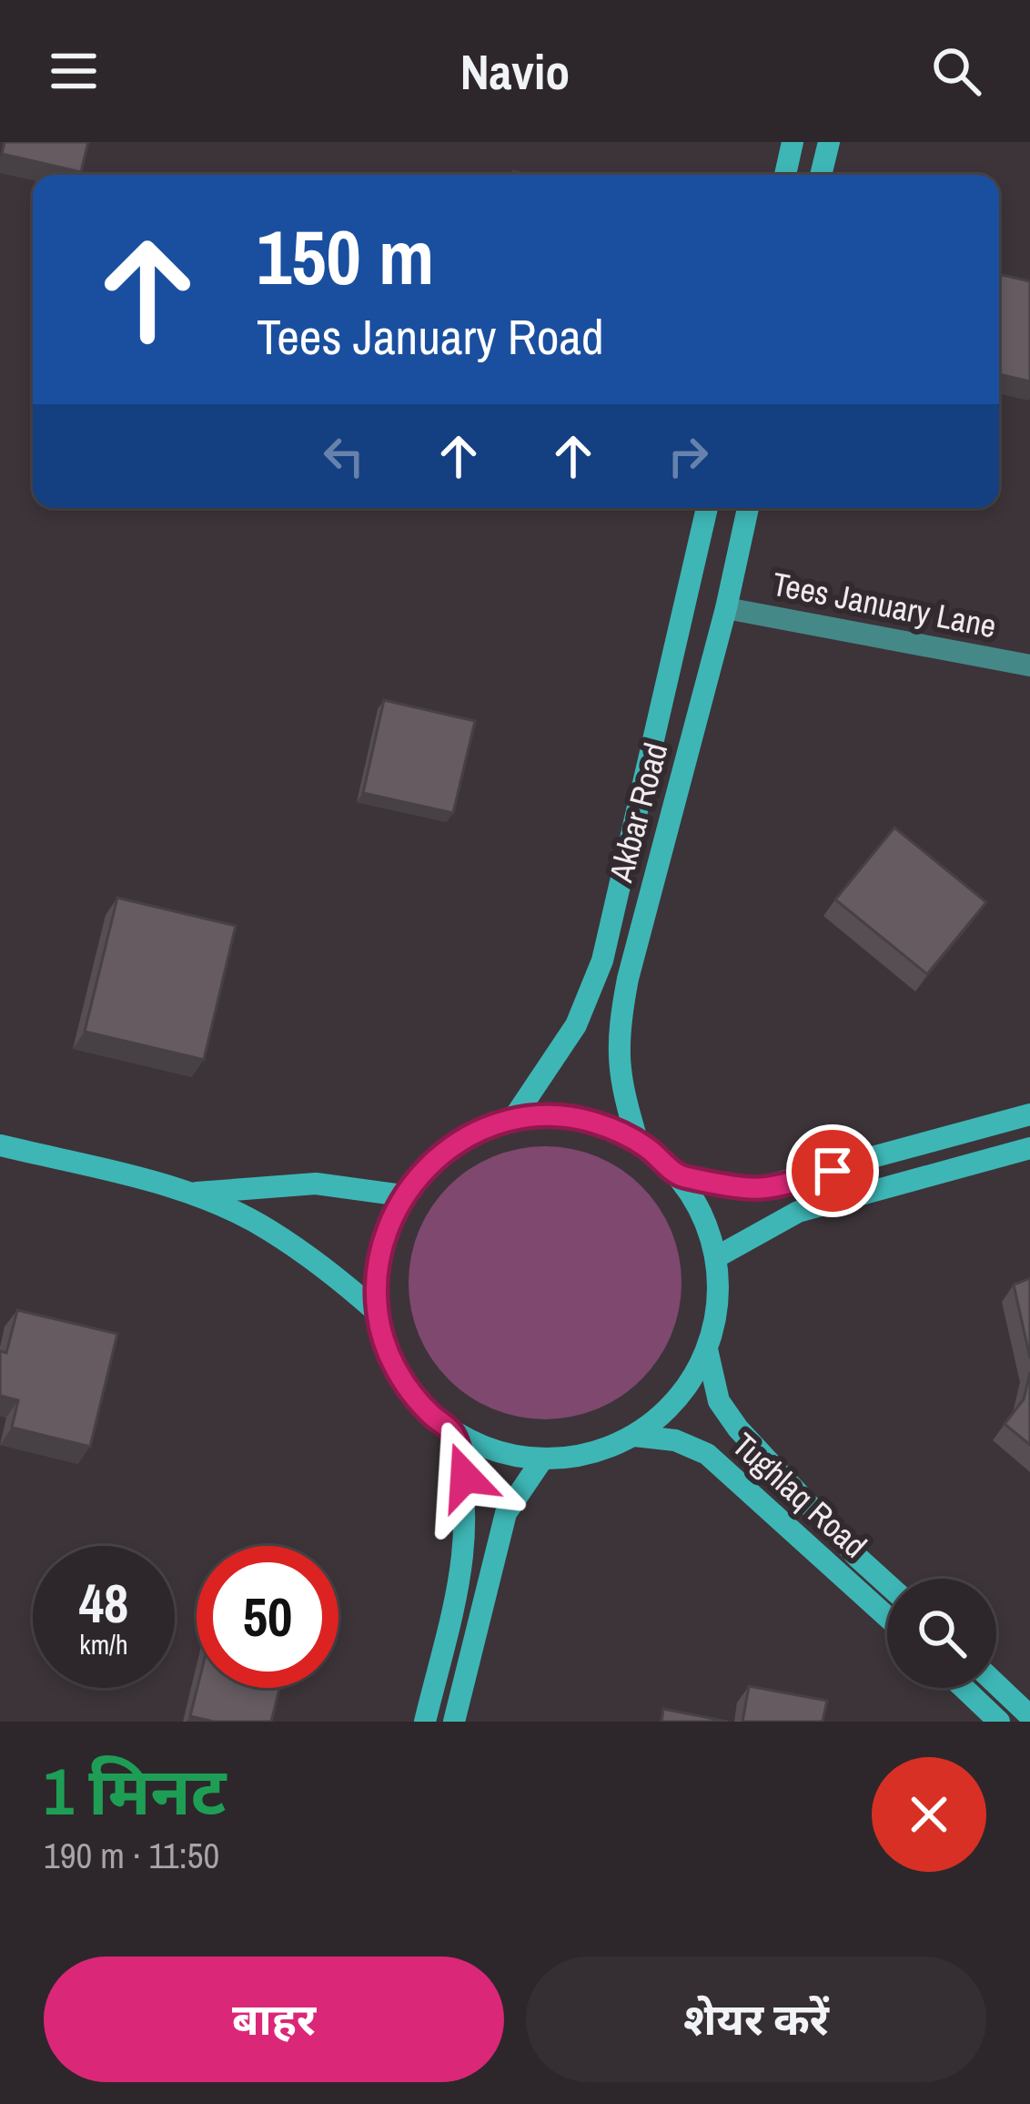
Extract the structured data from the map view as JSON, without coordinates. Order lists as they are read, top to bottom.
{
  "streets": {
    "main road": ["Akbar Road", "Tughlaq Road"],
    "street": ["Tees January Lane"]
  },
  "crossings": [
    ["Tees January Lane", "Akbar Road"],
    ["Akbar Road", "Tughlaq Road"]
  ],
  "page": {
    "header": "Navio",
    "turn": ["150 m", "Tees January Road"],
    "speed": "48 km/h",
    "limit": "50",
    "heading": ["1 मिनट", "190 m · 11:50"],
    "buttons": ["बाहर", "शेयर करें"]
  }
}
